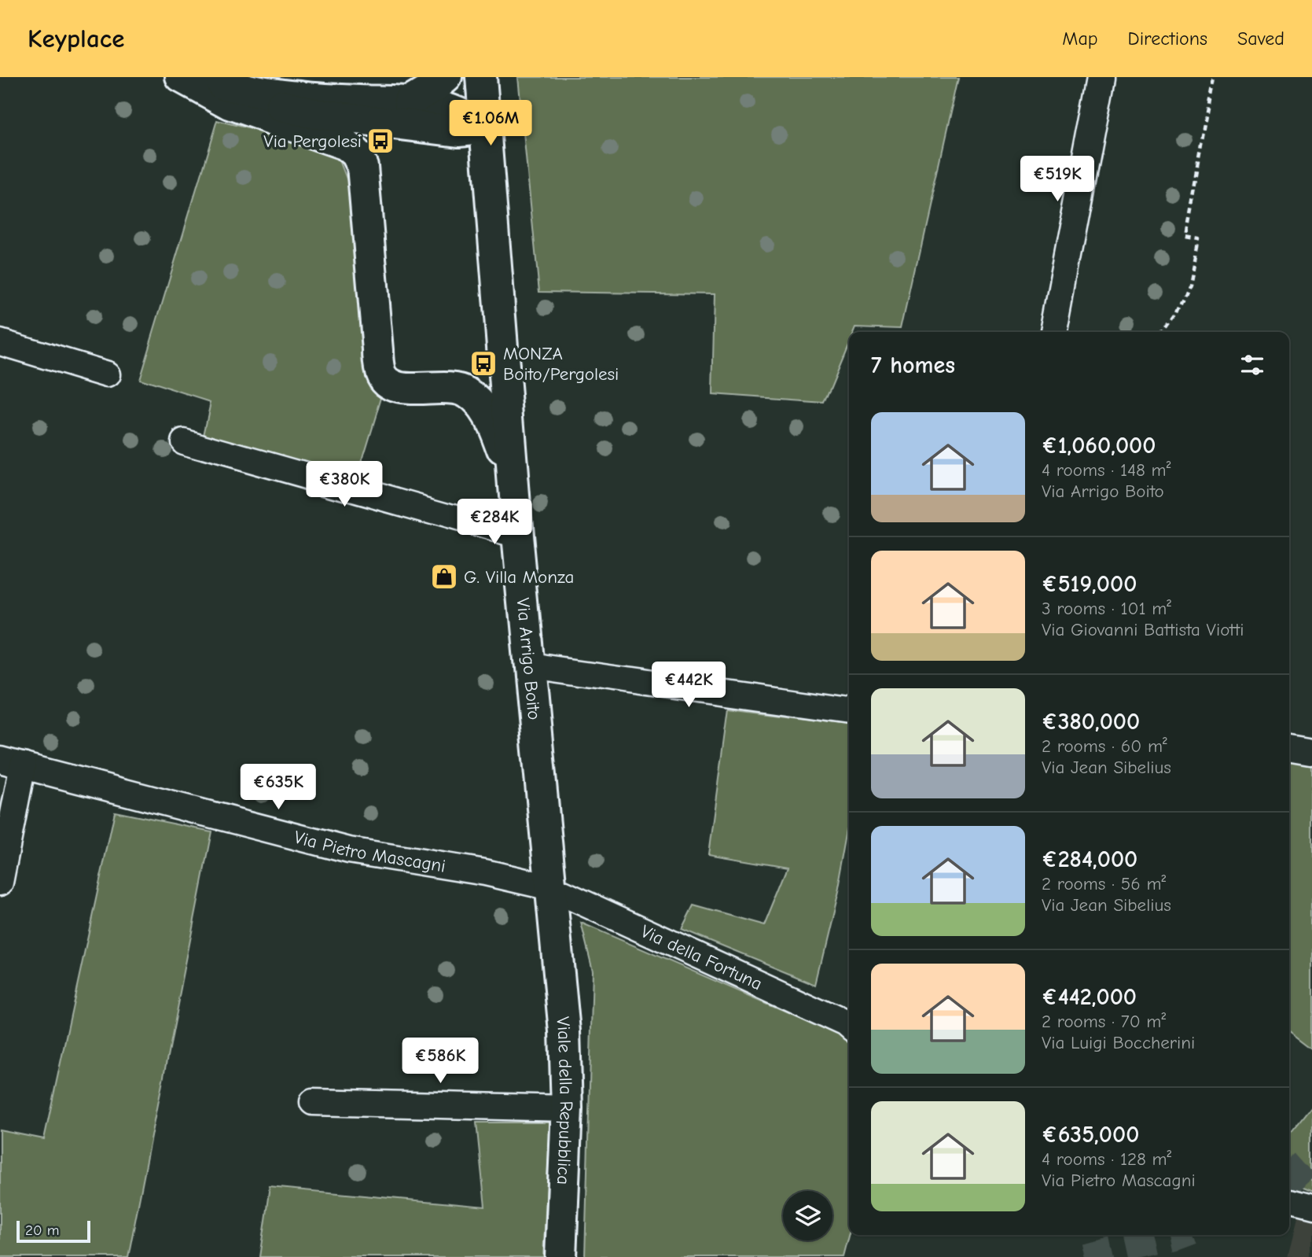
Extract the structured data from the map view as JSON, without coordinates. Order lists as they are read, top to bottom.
{
  "streets": {
    "street": [
      "Via Arrigo Boito",
      "Via Pietro Mascagni",
      "Via della Fortuna",
      "Viale della Repubblica"
    ]
  },
  "crossings": [
    ["Via Arrigo Boito", "Via Pietro Mascagni"],
    ["Via Arrigo Boito", "Via della Fortuna"],
    ["Via Arrigo Boito", "Viale della Repubblica"],
    ["Via Pietro Mascagni", "Via della Fortuna"]
  ],
  "places": {
    "bus stop": ["Via Pergolesi", "MONZA Boito/Pergolesi"],
    "shop": ["G. Villa Monza"]
  },
  "scale_bar": "20 m",
  "page": {
    "header": "Keyplace",
    "nav": ["Map", "Directions", "Saved"],
    "price": [
      "€1.06M",
      "€519K",
      "€380K",
      "€284K",
      "€442K",
      "€635K",
      "€586K"
    ],
    "heading": "7 homes",
    "list": [
      {
        "name": "€1,060,000",
        "note": "4 rooms · 148 m² · Via Arrigo Boito"
      },
      {
        "name": "€519,000",
        "note": "3 rooms · 101 m² · Via Giovanni Battista Viotti"
      },
      {
        "name": "€380,000",
        "note": "2 rooms · 60 m² · Via Jean Sibelius"
      },
      {
        "name": "€284,000",
        "note": "2 rooms · 56 m² · Via Jean Sibelius"
      },
      {
        "name": "€442,000",
        "note": "2 rooms · 70 m² · Via Luigi Boccherini"
      },
      {
        "name": "€635,000",
        "note": "4 rooms · 128 m² · Via Pietro Mascagni"
      }
    ],
    "scale": "20 m"
  }
}
